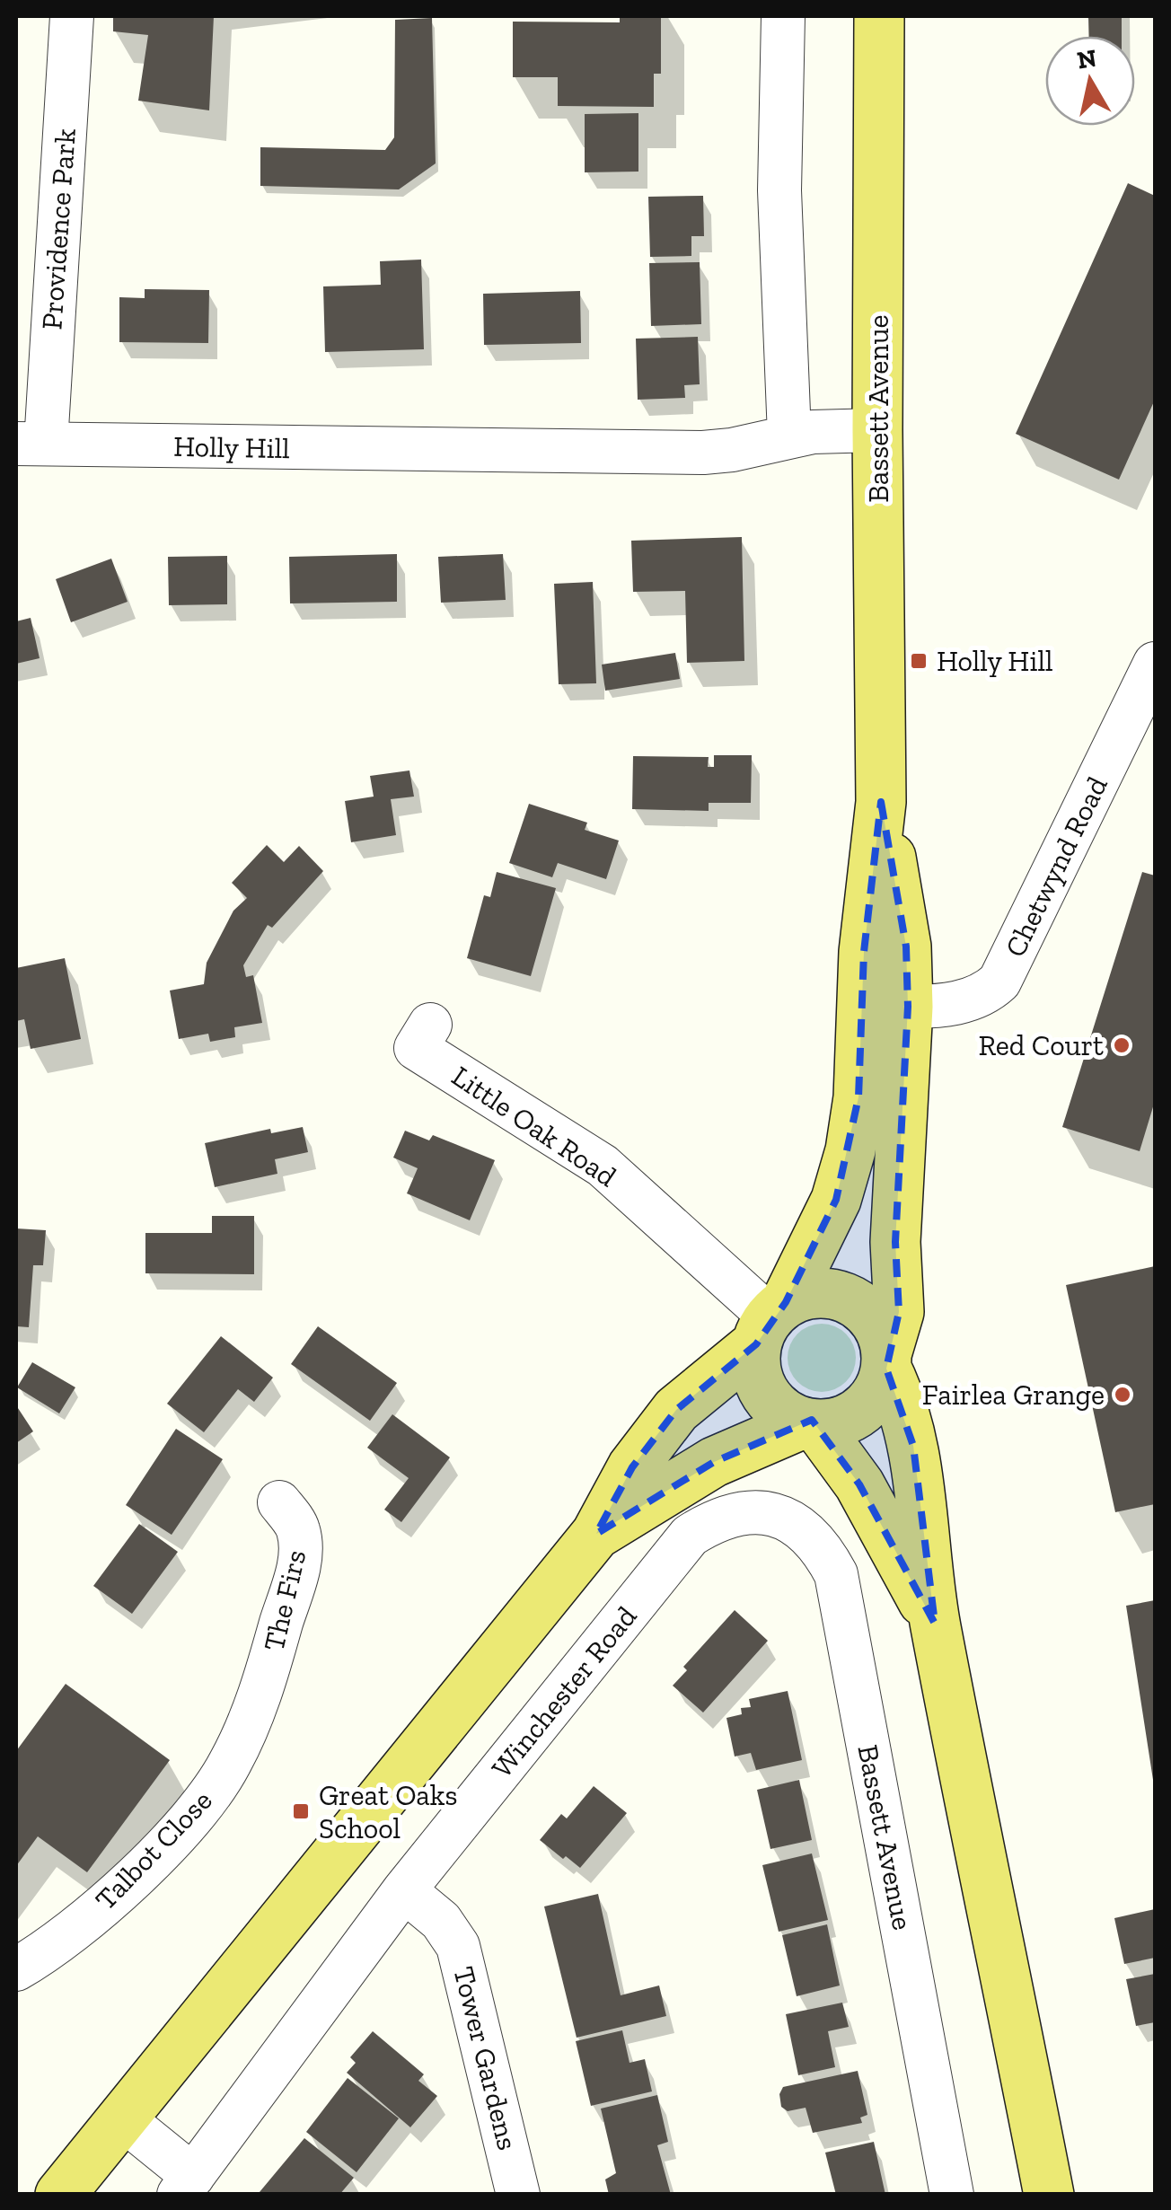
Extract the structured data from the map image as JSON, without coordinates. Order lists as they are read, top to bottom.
{
  "streets": {
    "main road": ["Bassett Avenue"],
    "street": [
      "Providence Park",
      "Holly Hill",
      "Chetwynd Road",
      "Little Oak Road",
      "The Firs",
      "Winchester Road",
      "Talbot Close",
      "Tower Gardens"
    ]
  },
  "crossings": [
    ["Providence Park", "Holly Hill"],
    ["Bassett Avenue", "Holly Hill"],
    ["Bassett Avenue", "Chetwynd Road"],
    ["Bassett Avenue", "Little Oak Road"],
    ["Bassett Avenue", "Winchester Road"],
    ["The Firs", "Talbot Close"],
    ["Winchester Road", "Tower Gardens"]
  ],
  "places": {
    "transit": ["Holly Hill", "Great Oaks School"],
    "other": ["Red Court", "Fairlea Grange"]
  },
  "north": "top"
}
